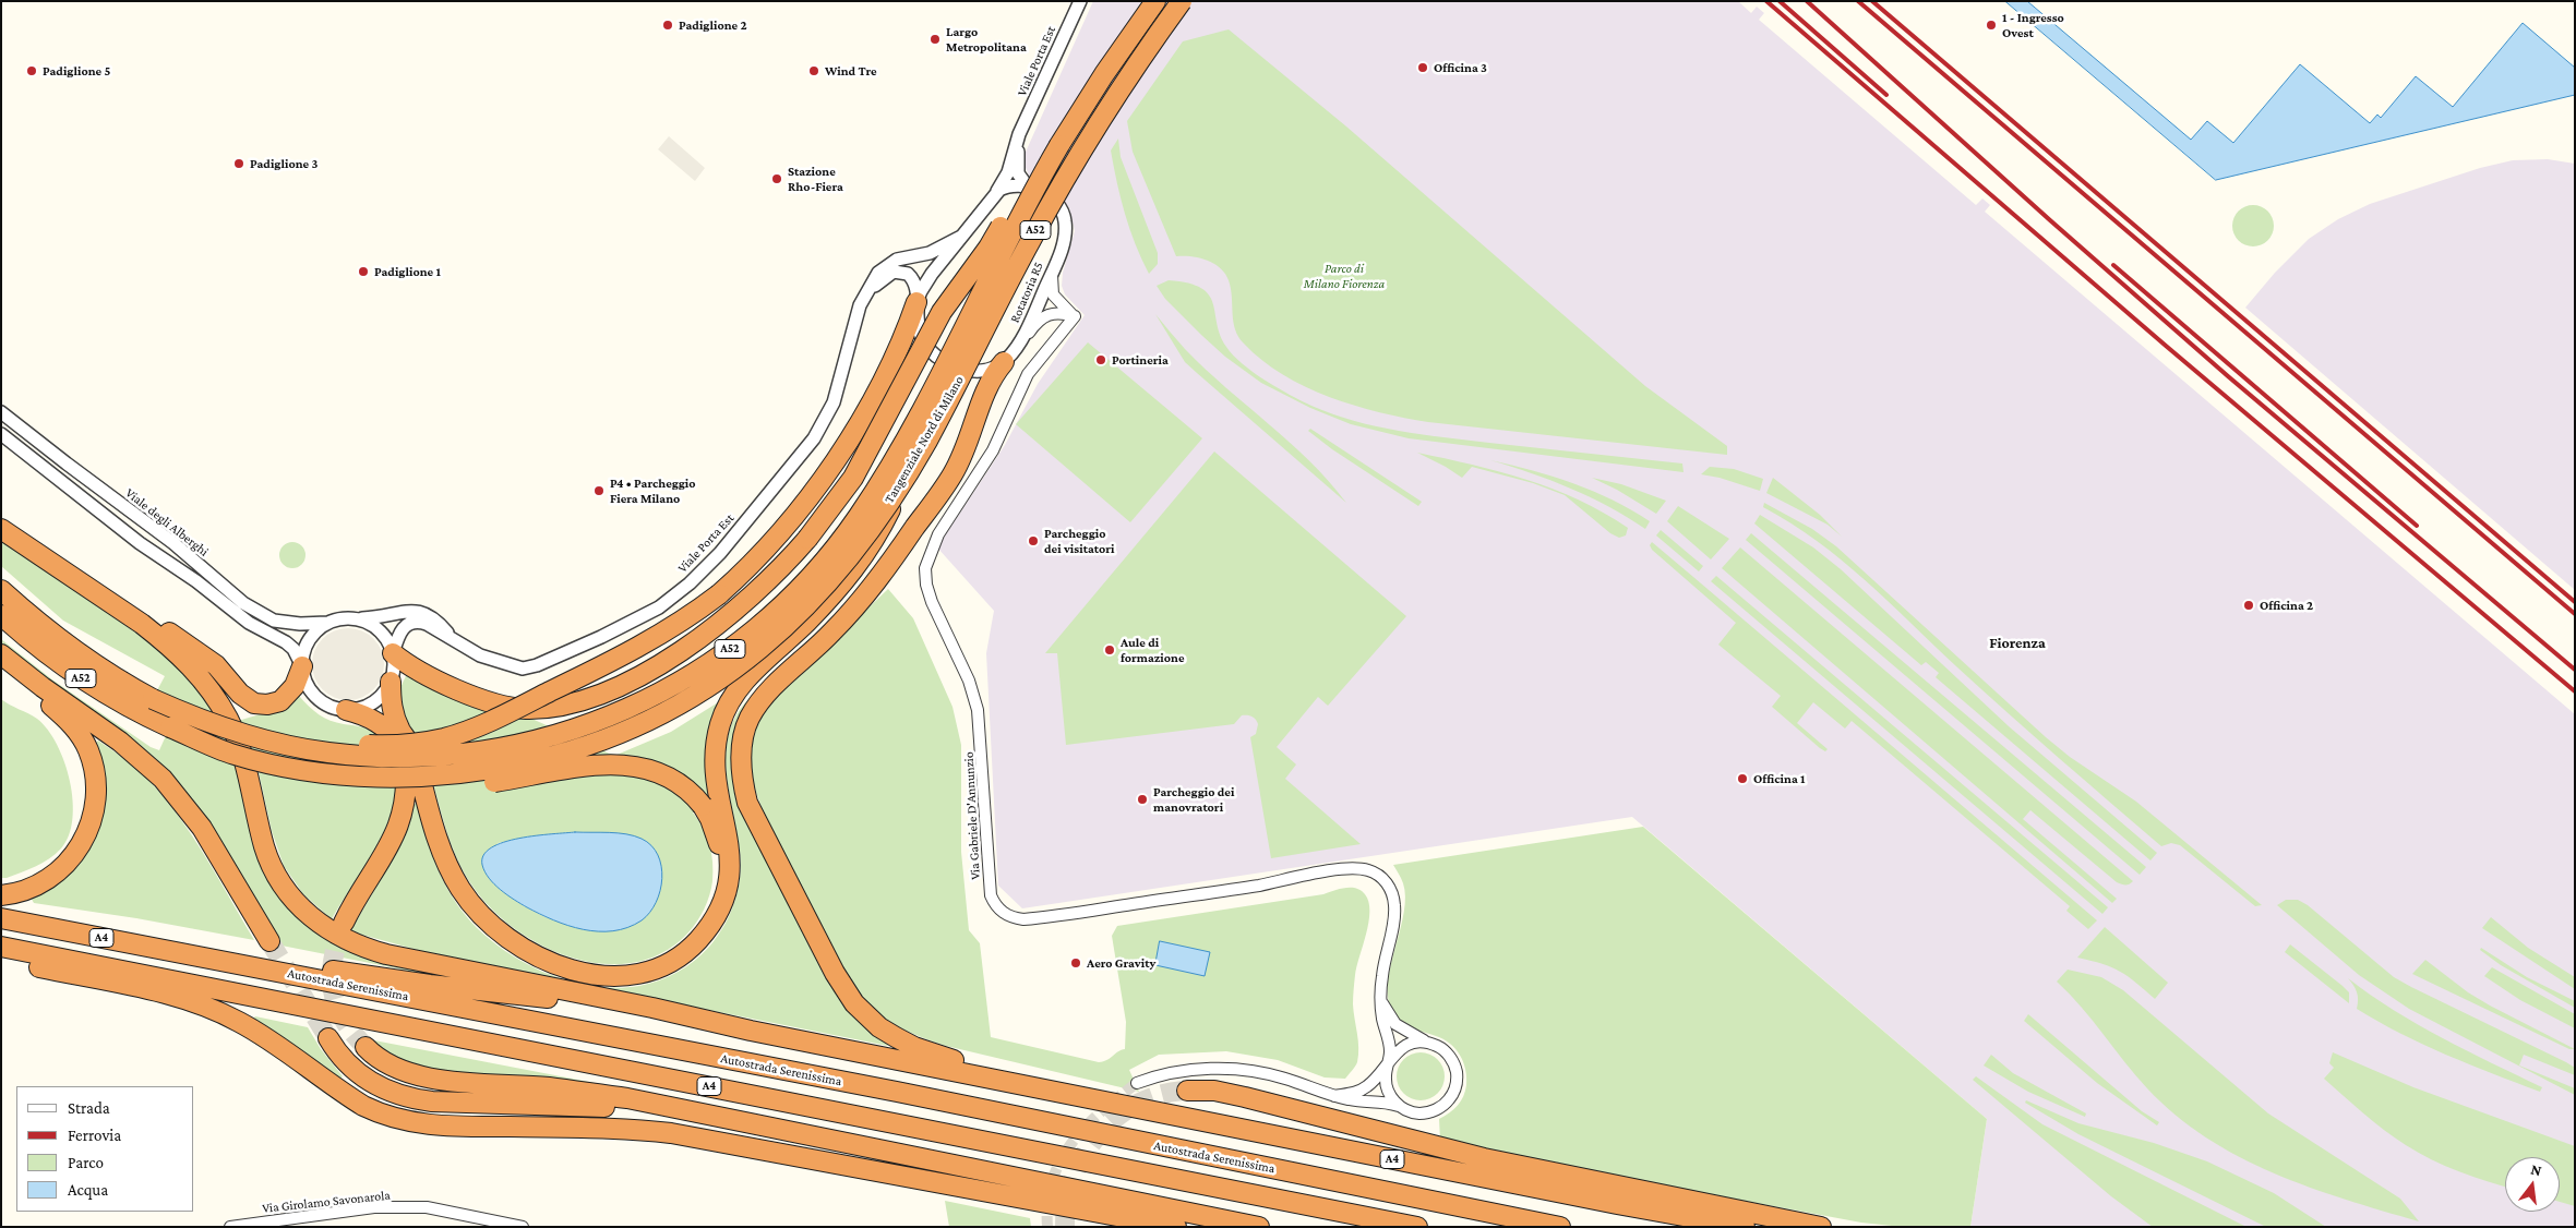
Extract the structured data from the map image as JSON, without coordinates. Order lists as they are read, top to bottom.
{
  "streets": {
    "highway": [
      "A52",
      "Tangenziale Nord di Milano",
      "A4",
      "Autostrada Serenissima"
    ],
    "street": [
      "Viale Porta Est",
      "Rotatoria R5",
      "Viale degli Alberghi",
      "Via Gabriele D'Annunzio",
      "Via Girolamo Savonarola"
    ]
  },
  "crossings": [
    ["Viale Porta Est", "Rotatoria R5"],
    ["Viale Porta Est", "Viale degli Alberghi"]
  ],
  "districts": ["Fiorenza"],
  "parks": ["Parco di Milano Fiorenza"],
  "places": [
    "Padiglione 2",
    "1 - Ingresso Ovest",
    "Largo Metropolitana",
    "Officina 3",
    "Padiglione 5",
    "Wind Tre",
    "Padiglione 3",
    "Stazione Rho-Fiera",
    "Padiglione 1",
    "Portineria",
    "P4 • Parcheggio Fiera Milano",
    "Parcheggio dei visitatori",
    "Officina 2",
    "Aule di formazione",
    "Officina 1",
    "Parcheggio dei manovratori",
    "Aero Gravity"
  ],
  "legend": [
    "Strada",
    "Ferrovia",
    "Parco",
    "Acqua"
  ],
  "north": "top"
}
